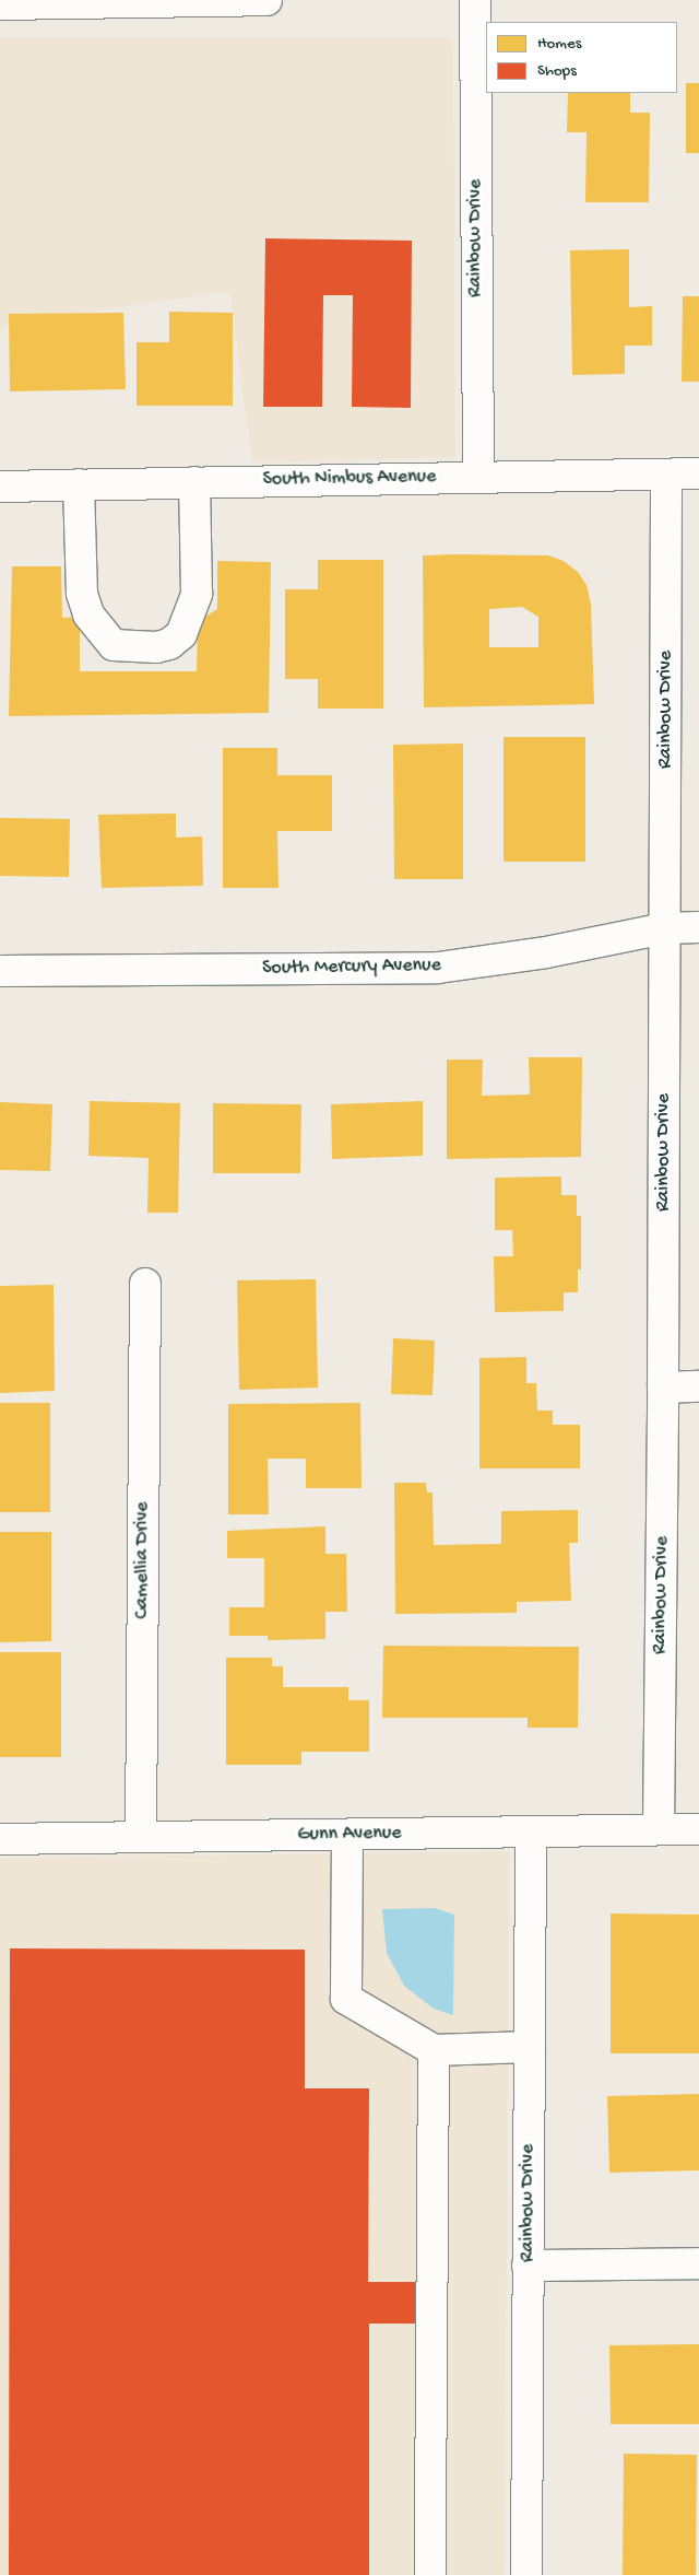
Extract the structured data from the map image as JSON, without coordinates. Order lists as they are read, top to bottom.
{
  "streets": {
    "street": [
      "Rainbow Drive",
      "South Nimbus Avenue",
      "South Mercury Avenue",
      "Camellia Drive",
      "Gunn Avenue"
    ]
  },
  "crossings": [
    ["Rainbow Drive", "South Nimbus Avenue"],
    ["Rainbow Drive", "South Mercury Avenue"],
    ["Rainbow Drive", "Gunn Avenue"],
    ["Camellia Drive", "Gunn Avenue"]
  ],
  "legend": ["Homes", "Shops"]
}
